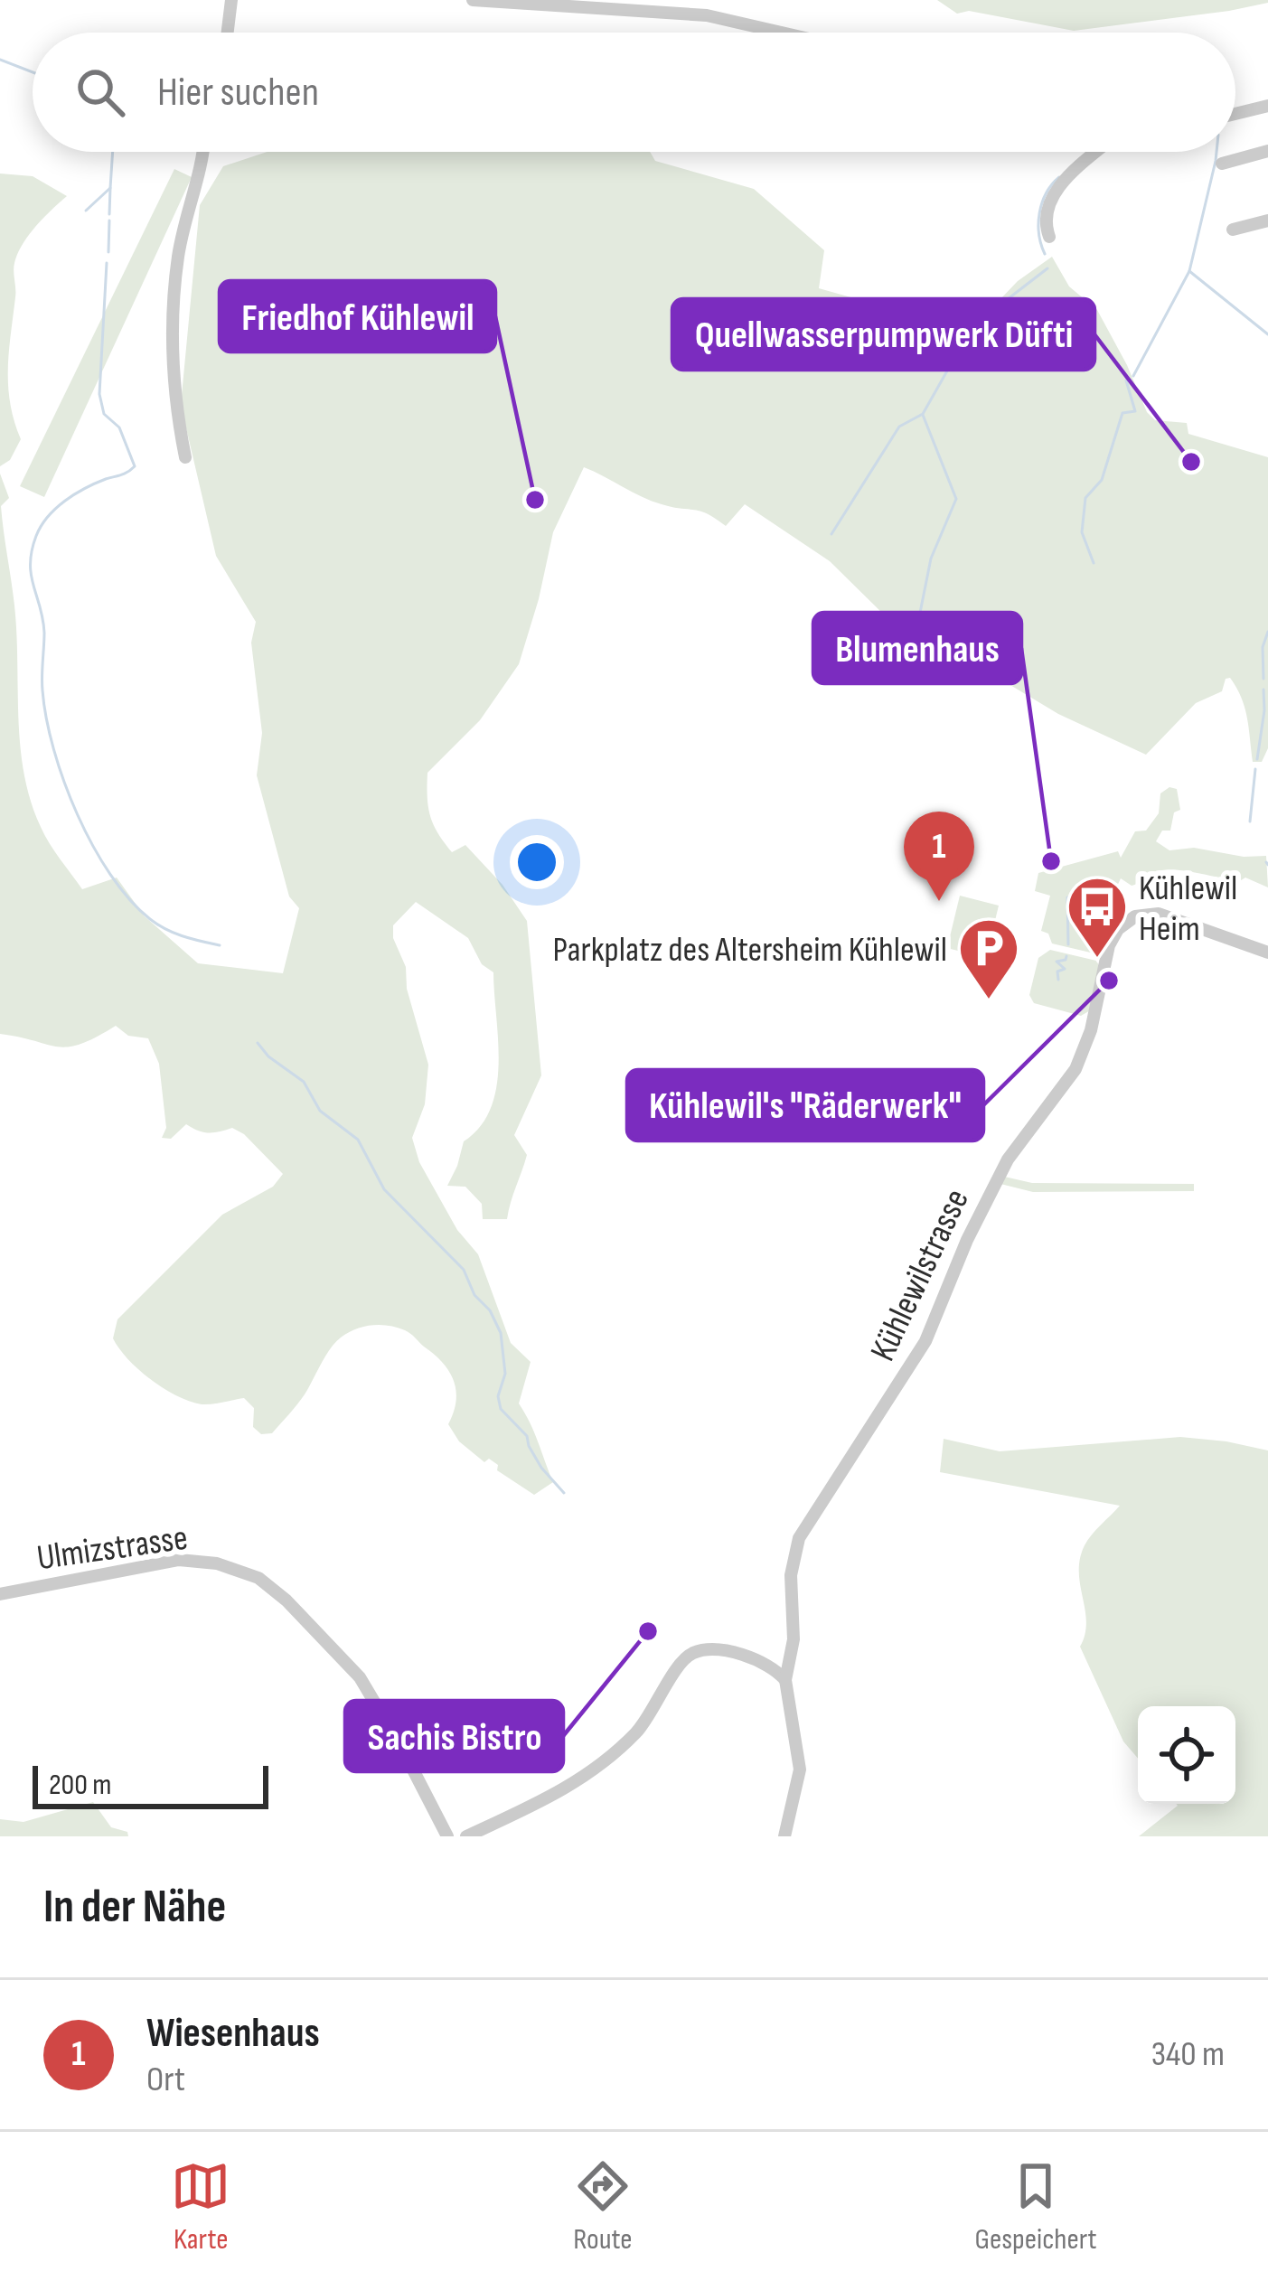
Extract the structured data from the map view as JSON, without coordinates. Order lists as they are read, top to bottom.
{
  "streets": {
    "street": ["Kühlewilstrasse", "Ulmizstrasse"]
  },
  "places": {
    "other": [
      "Quellwasserpumpwerk Düfti",
      "Friedhof Kühlewil",
      "Blumenhaus",
      "Kühlewil's \"Räderwerk\"",
      "Sachis Bistro"
    ],
    "bus stop": ["Kühlewil Heim"],
    "parking": ["Parkplatz des Altersheim Kühlewil"]
  },
  "scale_bar": "200 m",
  "page": {
    "search": "Hier suchen",
    "pins": "1",
    "scale": "200 m",
    "heading": "In der Nähe",
    "list": [
      {
        "mark": "1",
        "name": "Wiesenhaus",
        "note": "Ort",
        "value": "340 m"
      }
    ],
    "nav": ["Karte", "Route", "Gespeichert"]
  }
}
